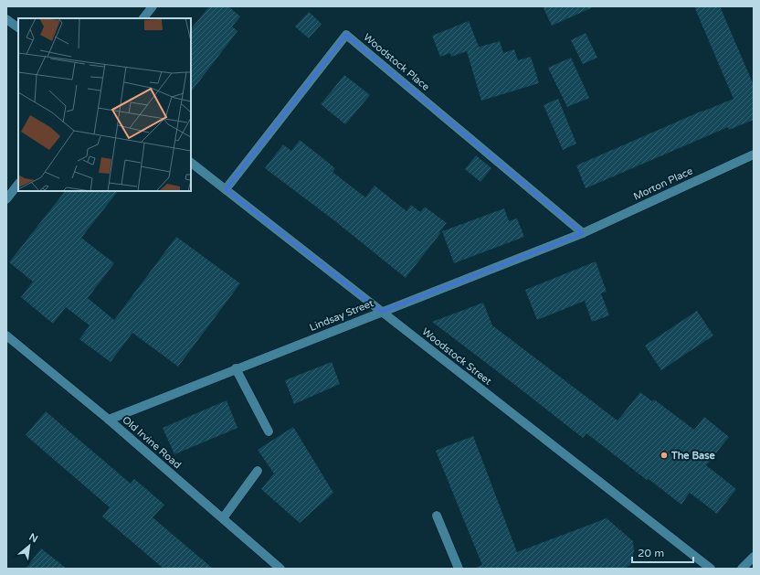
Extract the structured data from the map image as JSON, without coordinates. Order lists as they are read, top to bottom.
{
  "streets": {
    "street": [
      "Woodstock Place",
      "Morton Place",
      "Lindsay Street",
      "Woodstock Street",
      "Old Irvine Road"
    ]
  },
  "crossings": [
    ["Woodstock Place", "Morton Place"],
    ["Woodstock Place", "Lindsay Street"],
    ["Woodstock Place", "Woodstock Street"],
    ["Morton Place", "Lindsay Street"],
    ["Lindsay Street", "Woodstock Street"],
    ["Lindsay Street", "Old Irvine Road"]
  ],
  "places": ["The Base"],
  "scale_bar": "20 m",
  "north": "top right"
}
